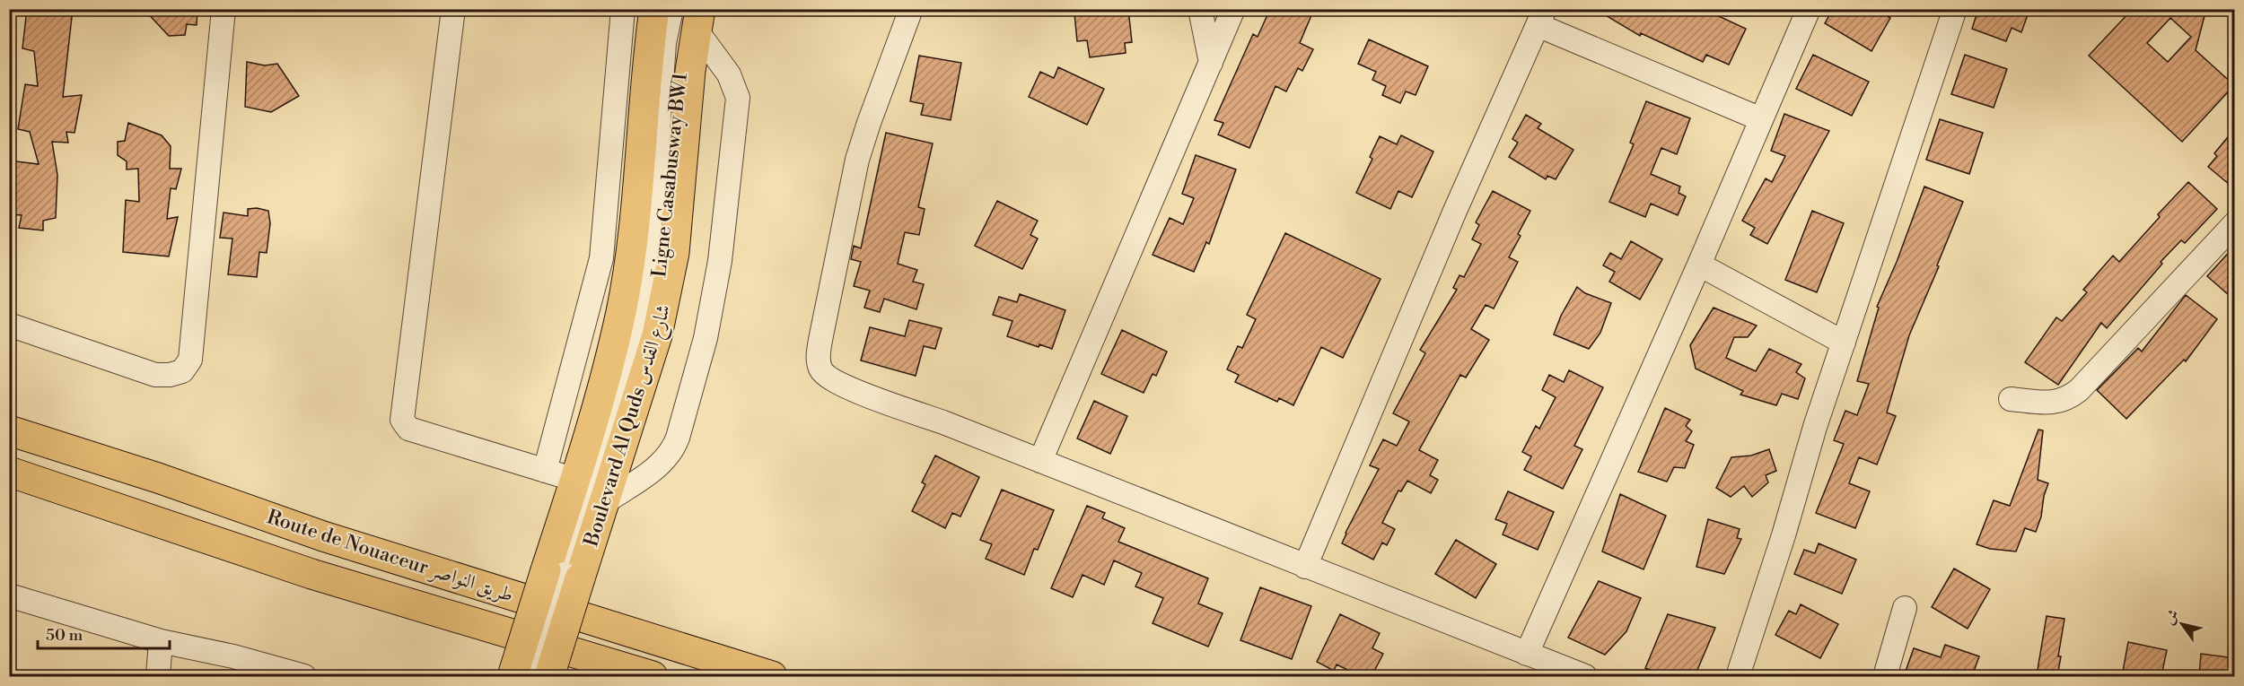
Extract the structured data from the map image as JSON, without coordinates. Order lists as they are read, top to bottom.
{
  "streets": {
    "main road": ["Boulevard Al Quds شارع القدس", "Route de Nouaceur طريق النواصر"],
    "street": ["Ligne Casabusway BW1"]
  },
  "crossings": [
    ["Ligne Casabusway BW1", "Boulevard Al Quds شارع القدس"]
  ],
  "scale_bar": "50 m",
  "north": "top left"
}
